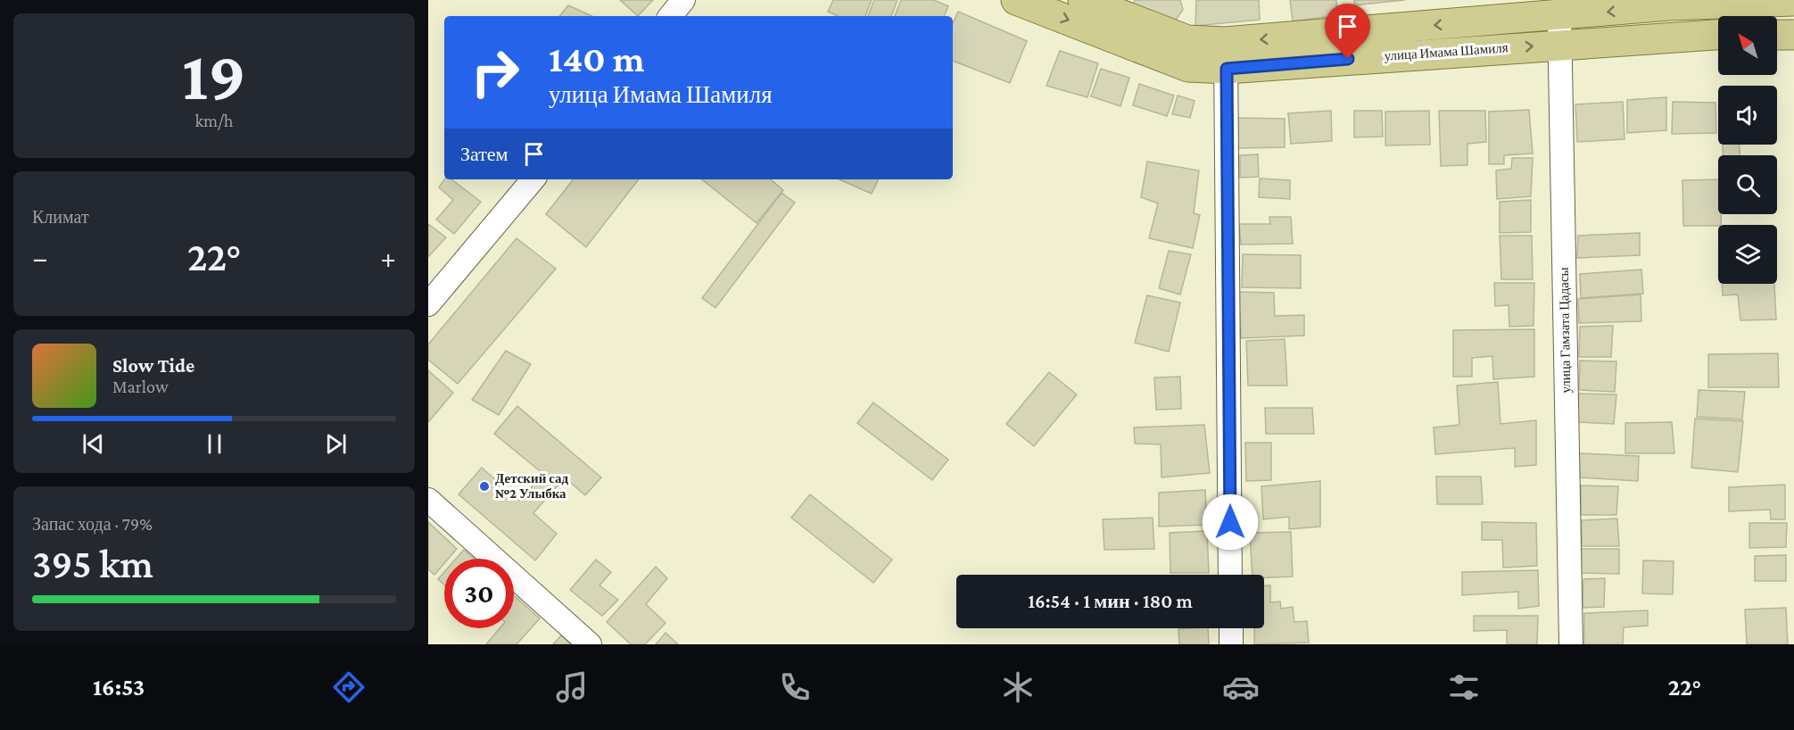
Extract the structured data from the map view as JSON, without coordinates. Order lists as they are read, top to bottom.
{
  "streets": {
    "main road": ["улица Имама Шамиля"],
    "street": ["улица Гамзата Цадасы"]
  },
  "crossings": [
    ["улица Имама Шамиля", "улица Гамзата Цадасы"]
  ],
  "places": ["Детский сад №2 Улыбка"],
  "north": "top left",
  "page": {
    "tile": [
      ["19", "km/h"],
      "Климат",
      ["Запас хода · 79%", "395 km"]
    ],
    "turn": ["140 m", "улица Имама Шамиля"],
    "then": "Затем",
    "heat": ["−", "22°", "+"],
    "song": ["Slow Tide", "Marlow"],
    "limit": "30",
    "trip": "16:54 · 1 мин · 180 m",
    "tabs": ["16:53", "22°"]
  }
}
